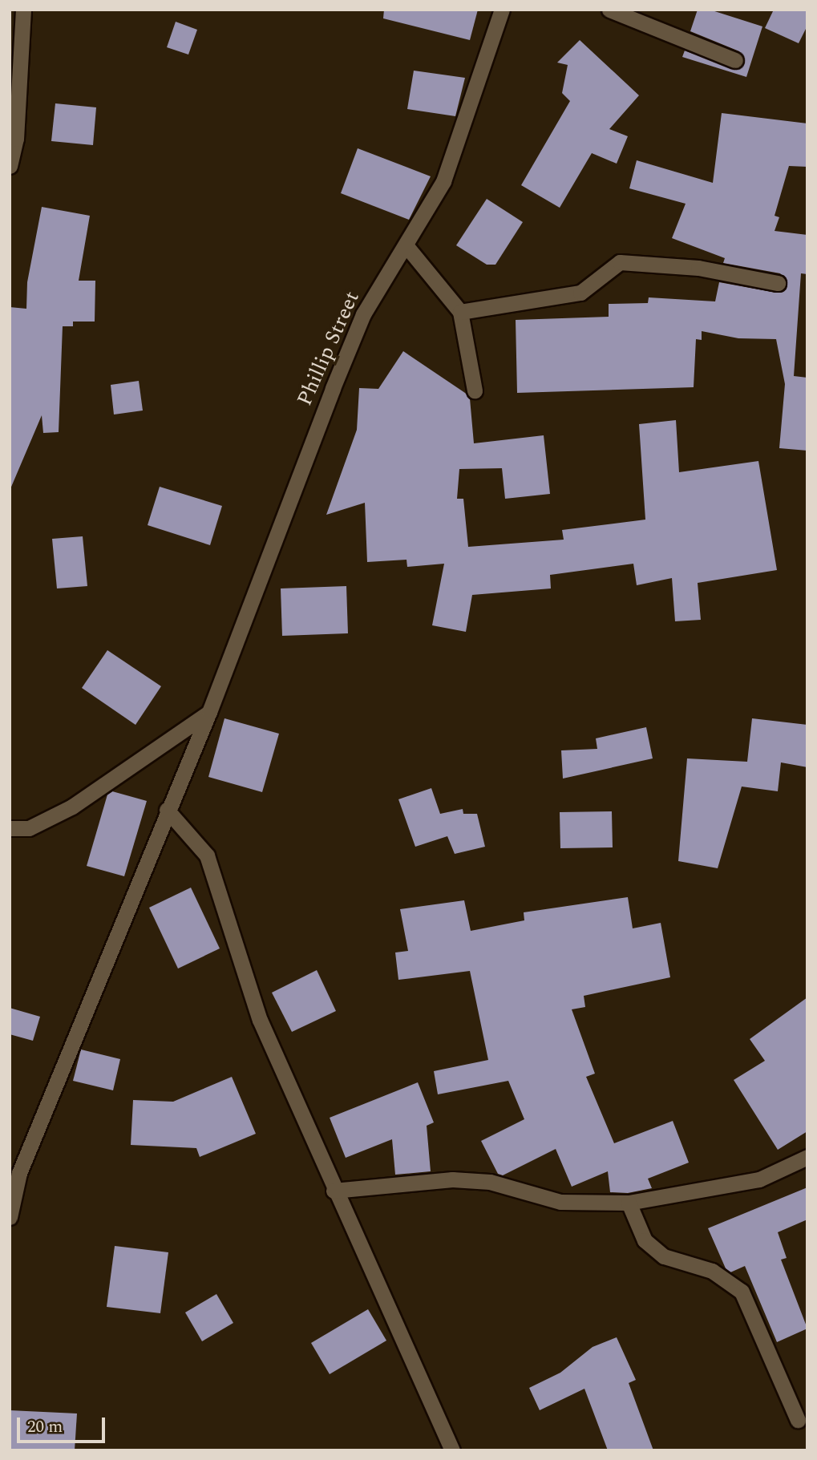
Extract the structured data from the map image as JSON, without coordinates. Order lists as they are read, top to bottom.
{
  "streets": {
    "street": ["Phillip Street"]
  },
  "scale_bar": "20 m"
}
